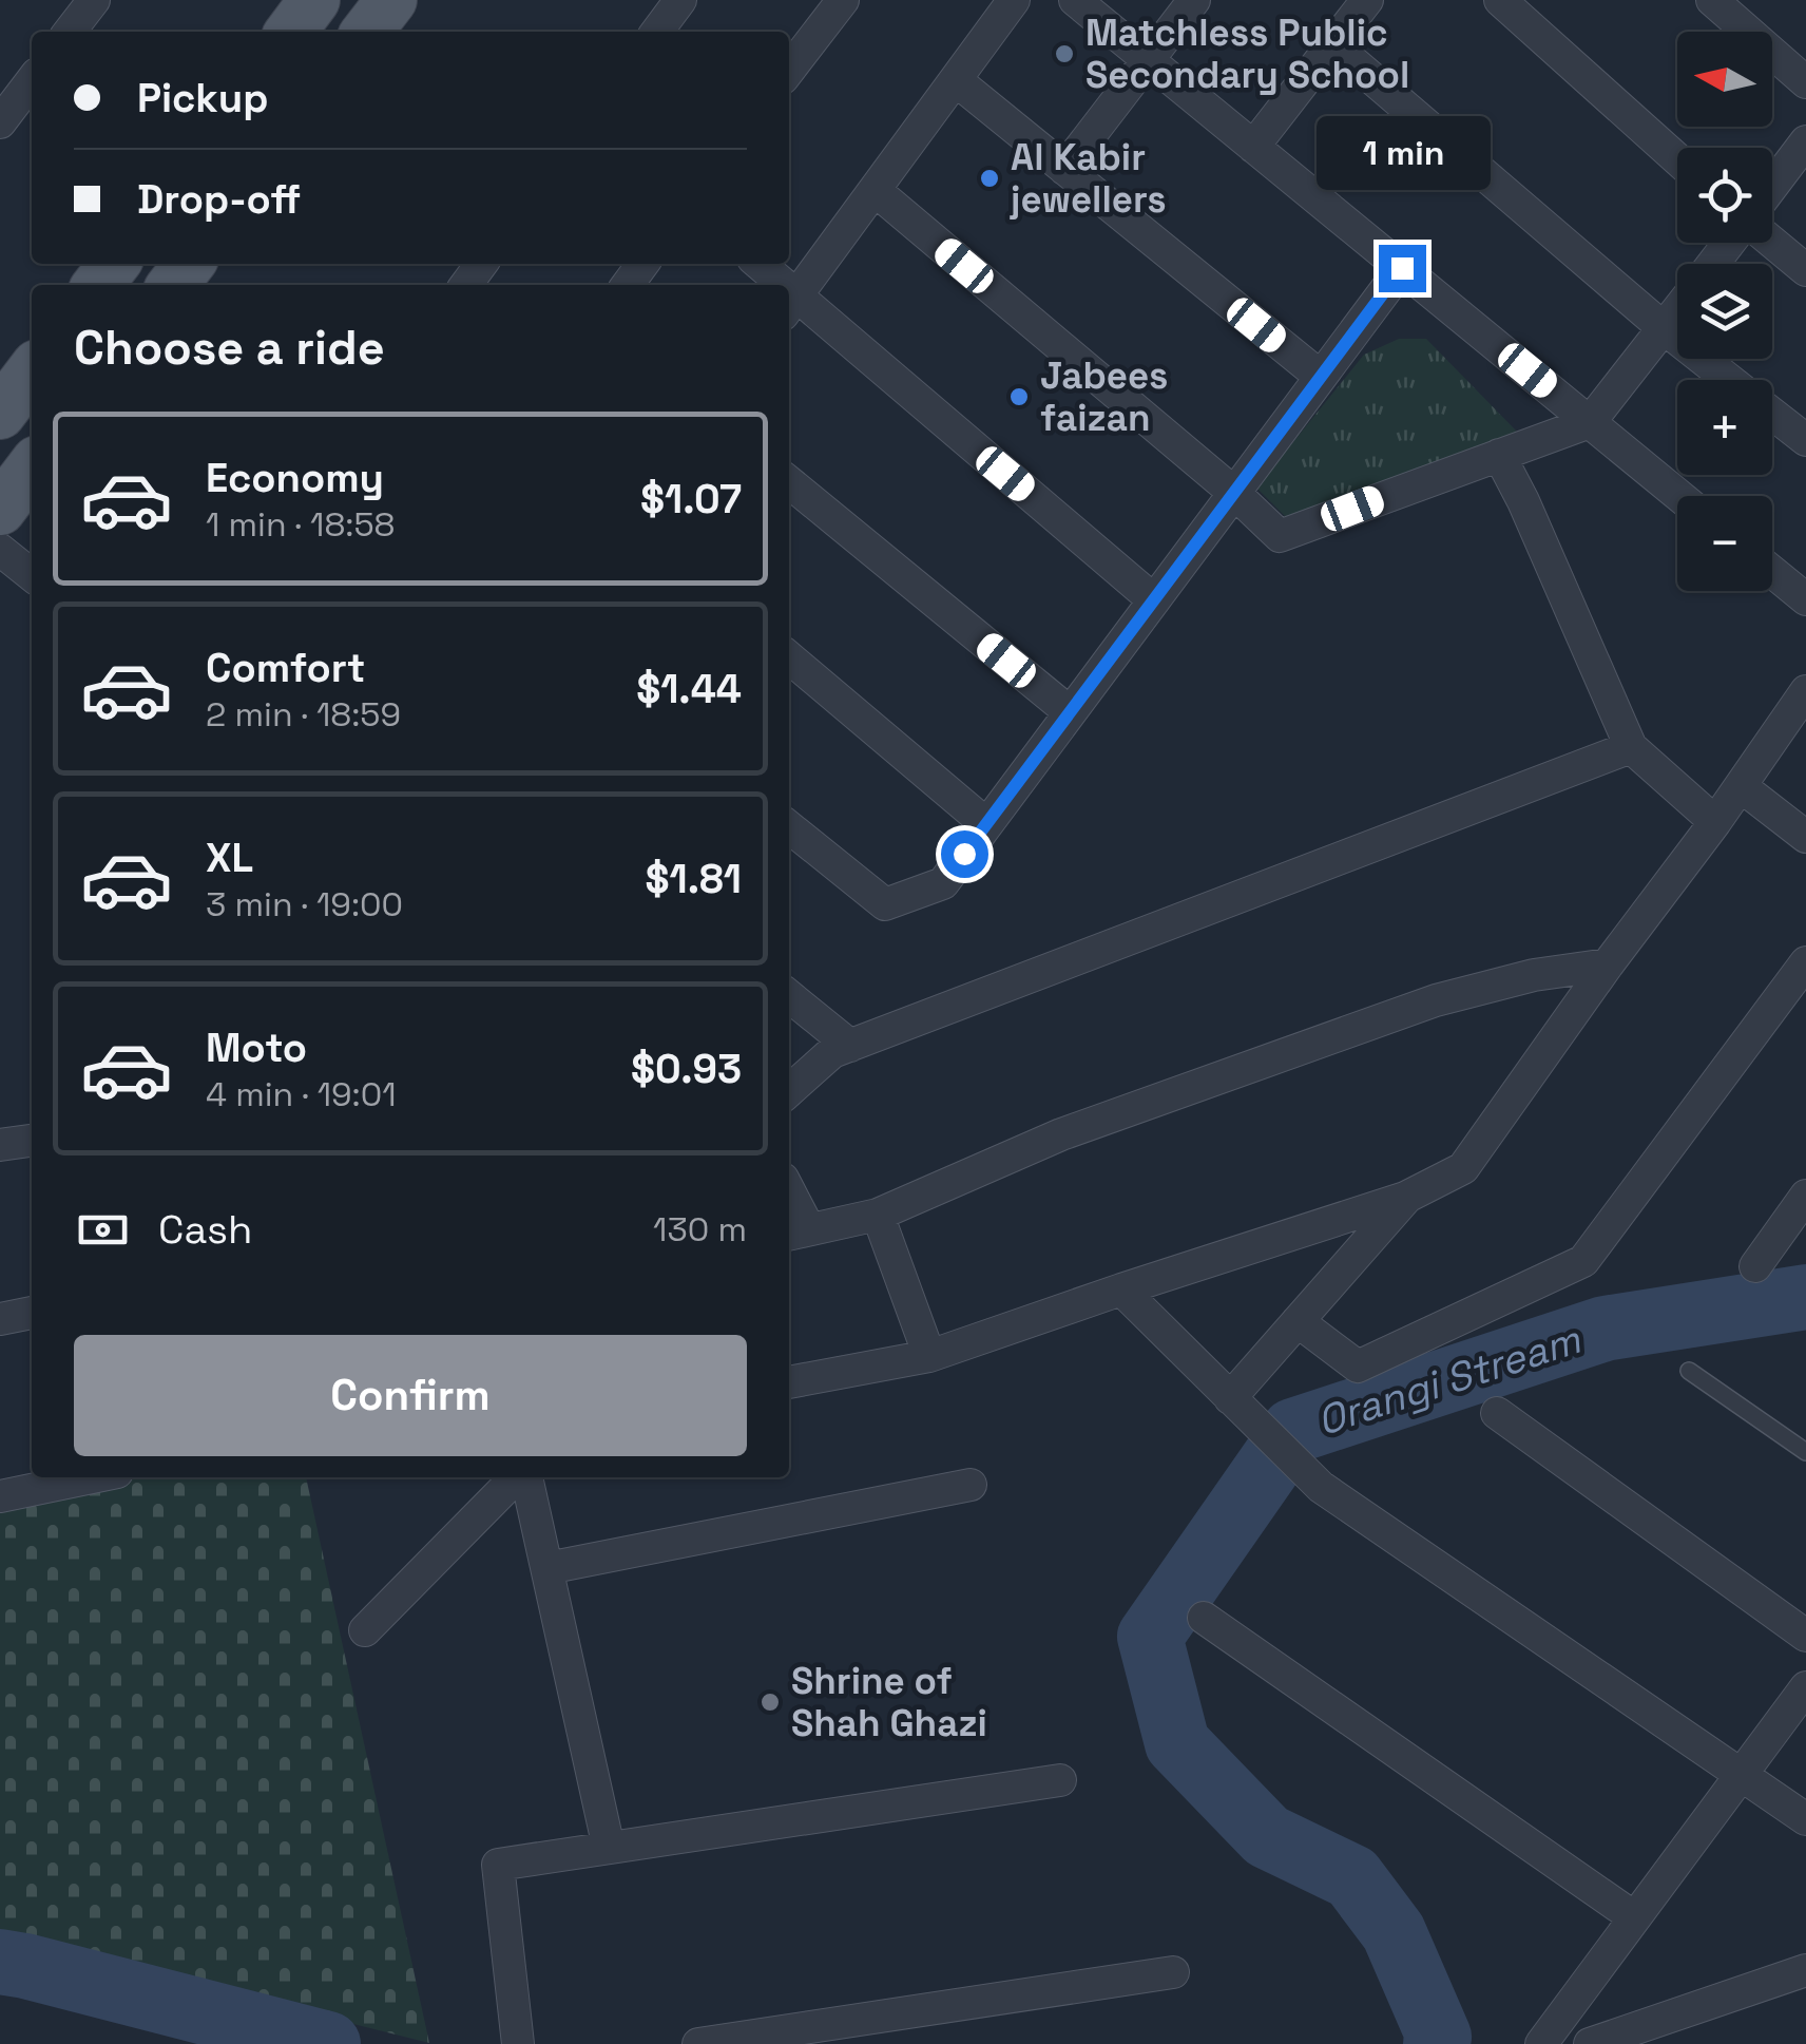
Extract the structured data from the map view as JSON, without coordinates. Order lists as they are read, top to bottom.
{
  "water": ["Orangi Stream"],
  "places": [
    "Matchless Public Secondary School",
    "Al Kabir jewellers",
    "Jabees faizan",
    "Shrine of Shah Ghazi"
  ],
  "north": "left",
  "page": {
    "map_buttons": ["+", "−"],
    "banner": ["Pickup", "Drop-off"],
    "bubble": "1 min",
    "heading": "Choose a ride",
    "list": [
      {
        "name": "Economy",
        "note": "1 min · 18:58",
        "value": "$1.07"
      },
      {
        "name": "Comfort",
        "note": "2 min · 18:59",
        "value": "$1.44"
      },
      {
        "name": "XL",
        "note": "3 min · 19:00",
        "value": "$1.81"
      },
      {
        "name": "Moto",
        "note": "4 min · 19:01",
        "value": "$0.93"
      }
    ],
    "pay": ["Cash", "130 m"],
    "buttons": "Confirm"
  }
}
